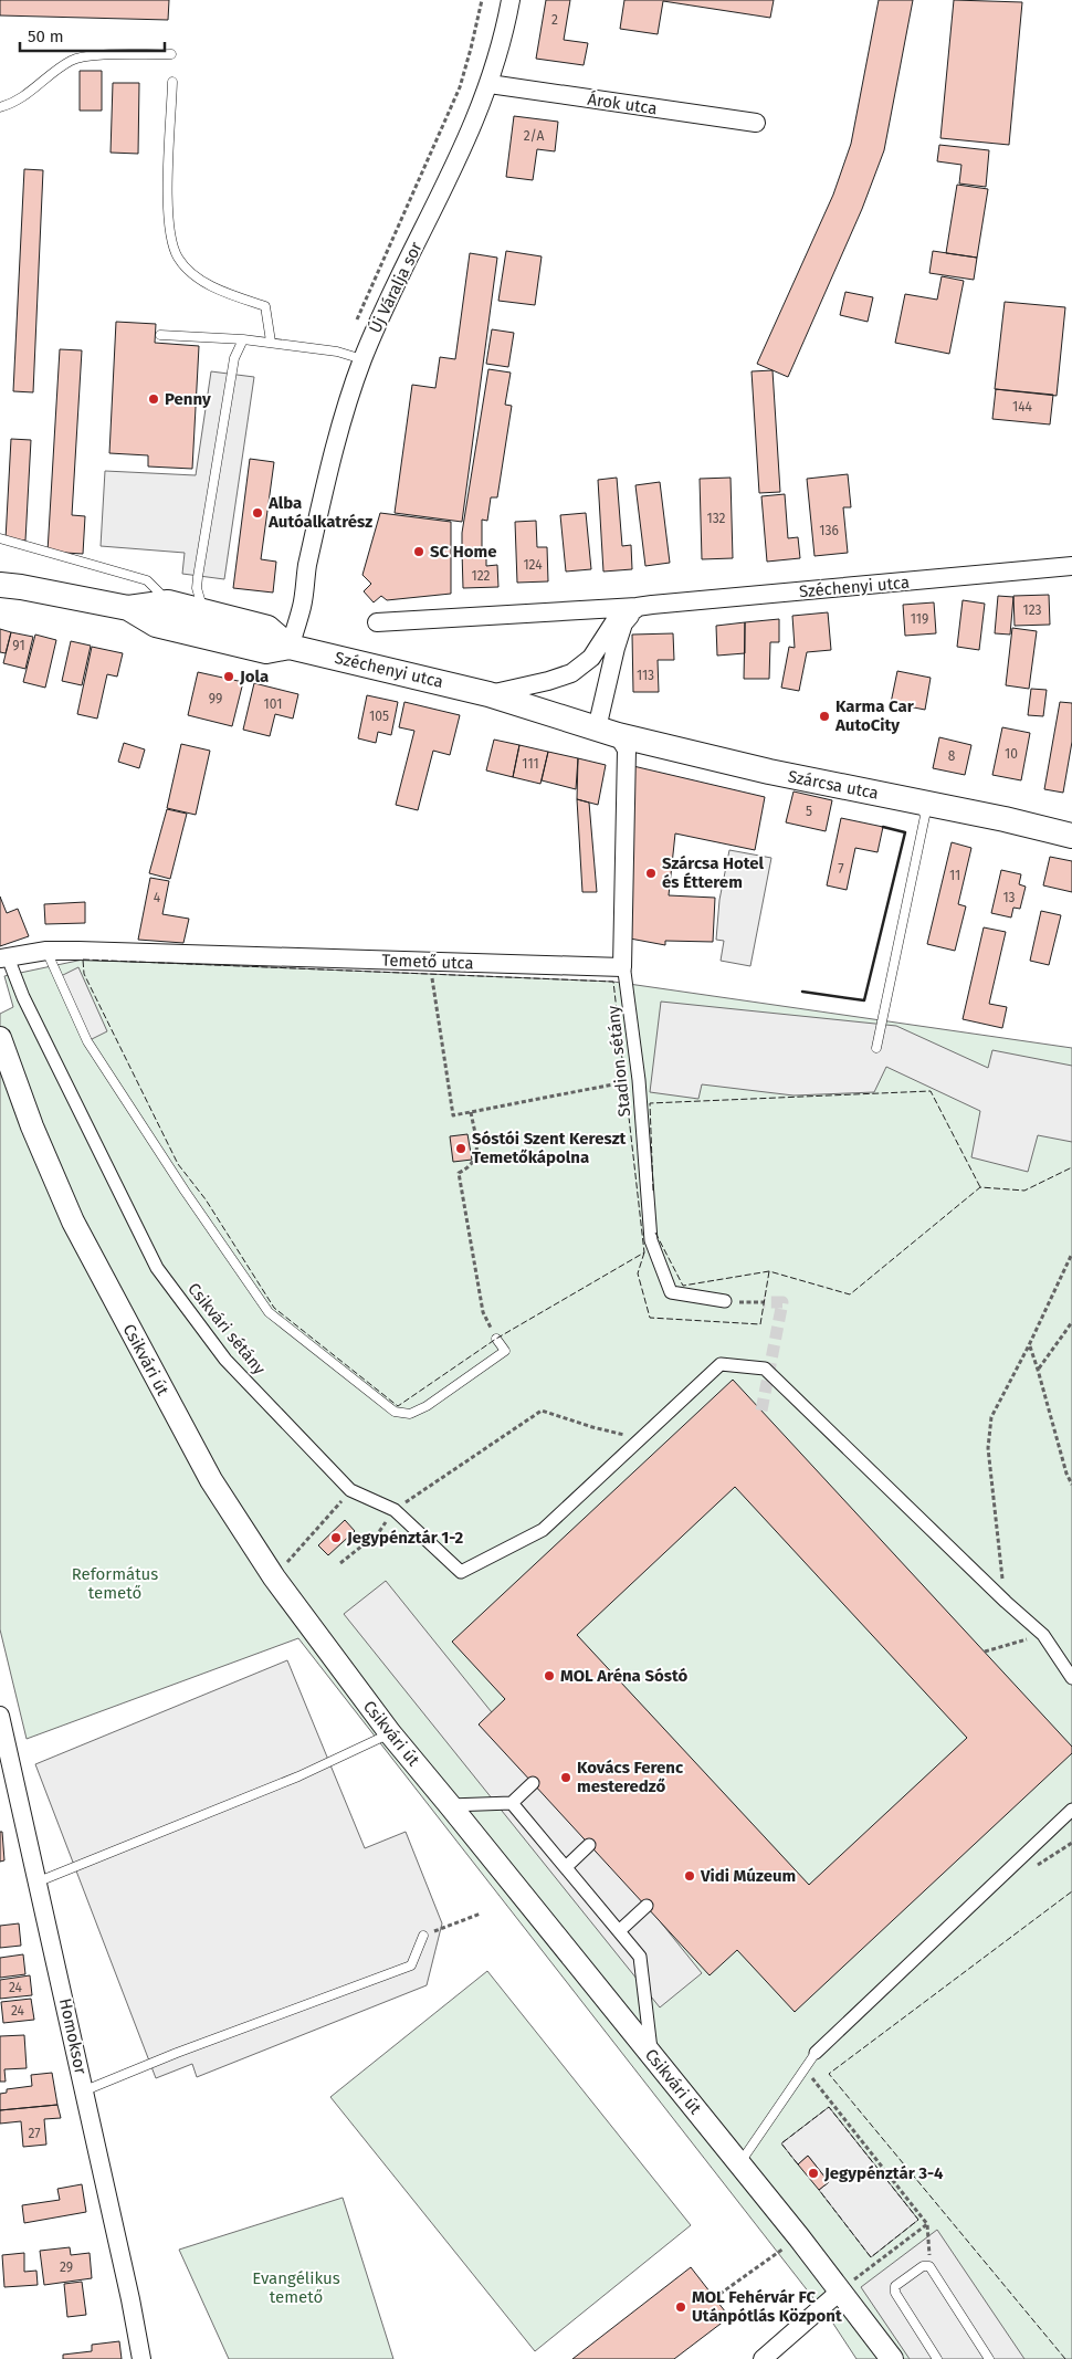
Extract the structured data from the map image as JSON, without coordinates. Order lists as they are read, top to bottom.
{
  "streets": {
    "main road": ["Széchenyi utca", "Szárcsa utca"],
    "street": [
      "Árok utca",
      "Új Váralja sor",
      "Temető utca",
      "Stadion sétány",
      "Csikvári sétány",
      "Csikvári út",
      "Homoksor"
    ]
  },
  "crossings": [
    ["Árok utca", "Új Váralja sor"],
    ["Új Váralja sor", "Széchenyi utca"],
    ["Széchenyi utca", "Szárcsa utca"],
    ["Temető utca", "Stadion sétány"],
    ["Temető utca", "Csikvári sétány"]
  ],
  "parks": ["Református temető", "Evangélikus temető"],
  "places": [
    "Penny",
    "Alba Autóalkatrész",
    "SC Home",
    "Jola",
    "Karma Car AutoCity",
    "Szárcsa Hotel és Étterem",
    "Sóstói Szent Kereszt Temetőkápolna",
    "Jegypénztár 1-2",
    "MOL Aréna Sóstó",
    "Kovács Ferenc mesteredző",
    "Vidi Múzeum",
    "Jegypénztár 3-4",
    "MOL Fehérvár FC Utánpótlás Központ"
  ],
  "house_numbers": [
    "2",
    "2/A",
    "144",
    "132",
    "136",
    "124",
    "122",
    "123",
    "119",
    "91",
    "113",
    "99",
    "101",
    "105",
    "10",
    "8",
    "111",
    "5",
    "7",
    "11",
    "4",
    "13",
    "24",
    "24",
    "27",
    "29"
  ],
  "scale_bar": "50 m"
}
